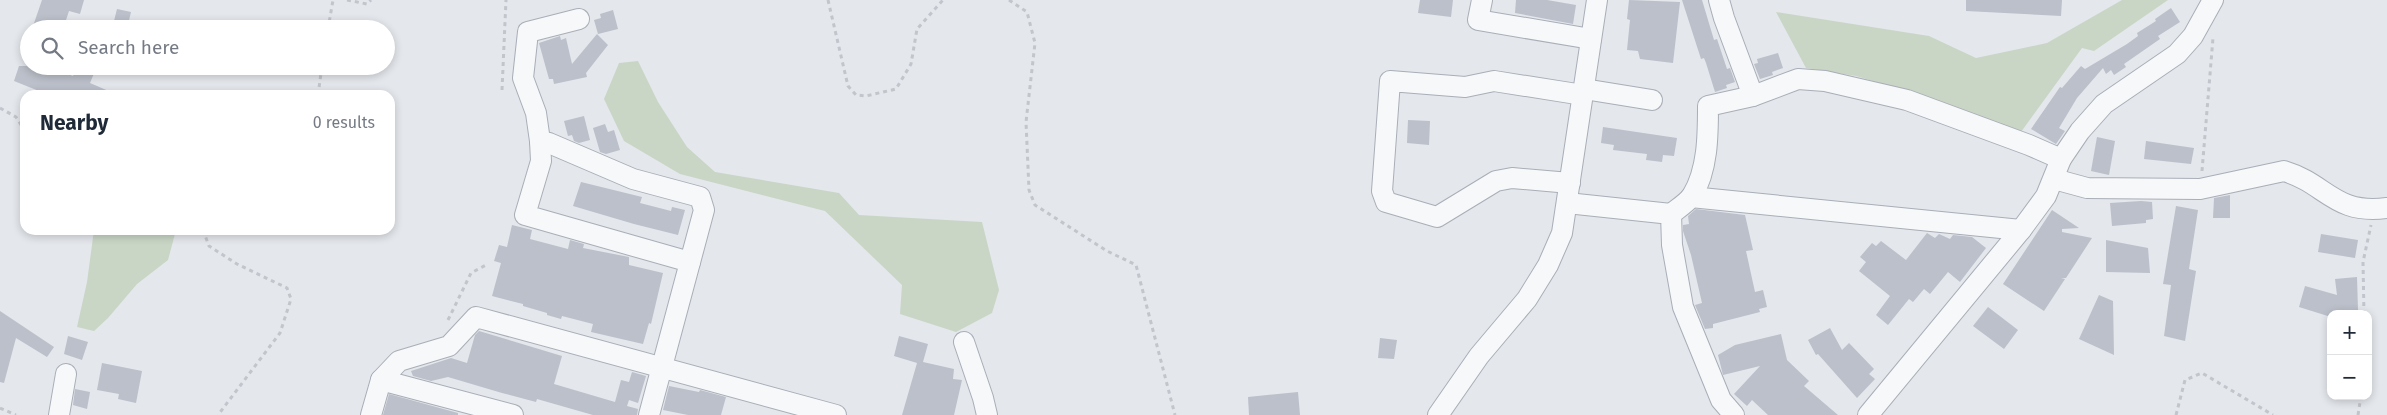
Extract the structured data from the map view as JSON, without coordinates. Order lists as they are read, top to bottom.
{
  "page": {
    "search": "Search here",
    "heading": ["Nearby", "0 results"],
    "map_buttons": ["+", "−"]
  }
}
